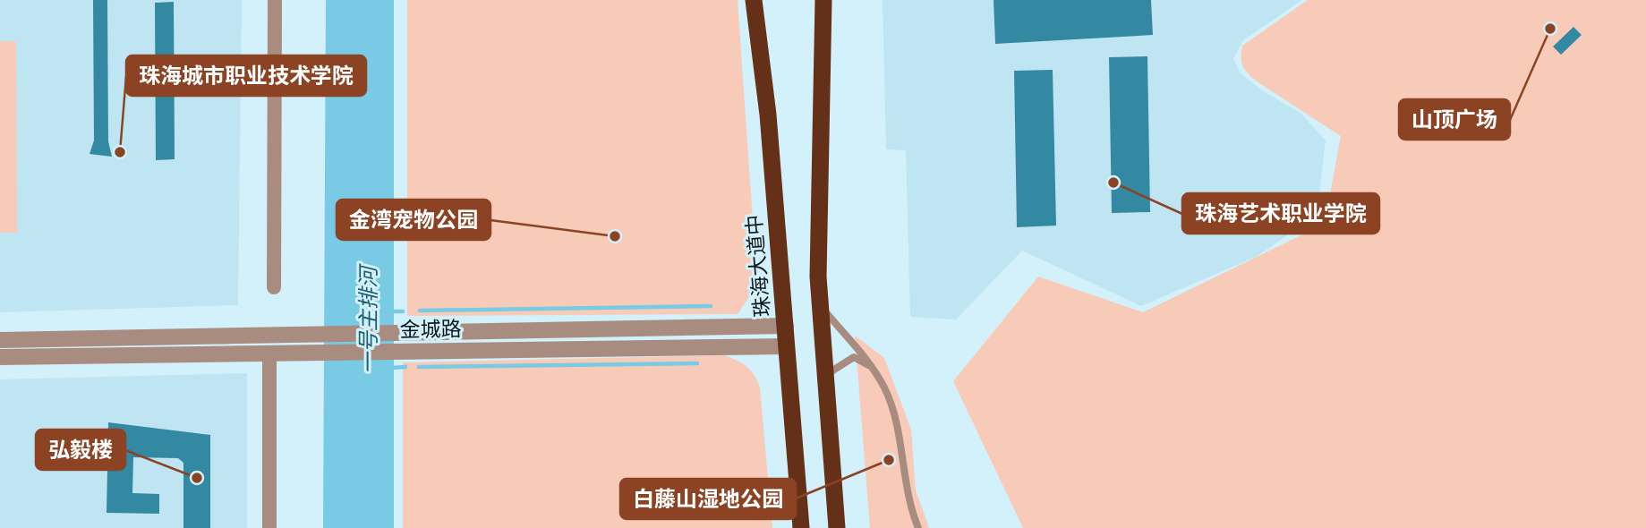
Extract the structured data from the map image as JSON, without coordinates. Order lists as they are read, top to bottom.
{
  "streets": {
    "highway": ["珠海大道中"],
    "street": ["金城路"]
  },
  "crossings": [
    ["珠海大道中", "金城路"]
  ],
  "water": ["一号主排河"],
  "places": [
    "山顶广场",
    "珠海城市职业技术学院",
    "珠海艺术职业学院",
    "金湾宠物公园",
    "白藤山湿地公园",
    "弘毅楼"
  ]
}
